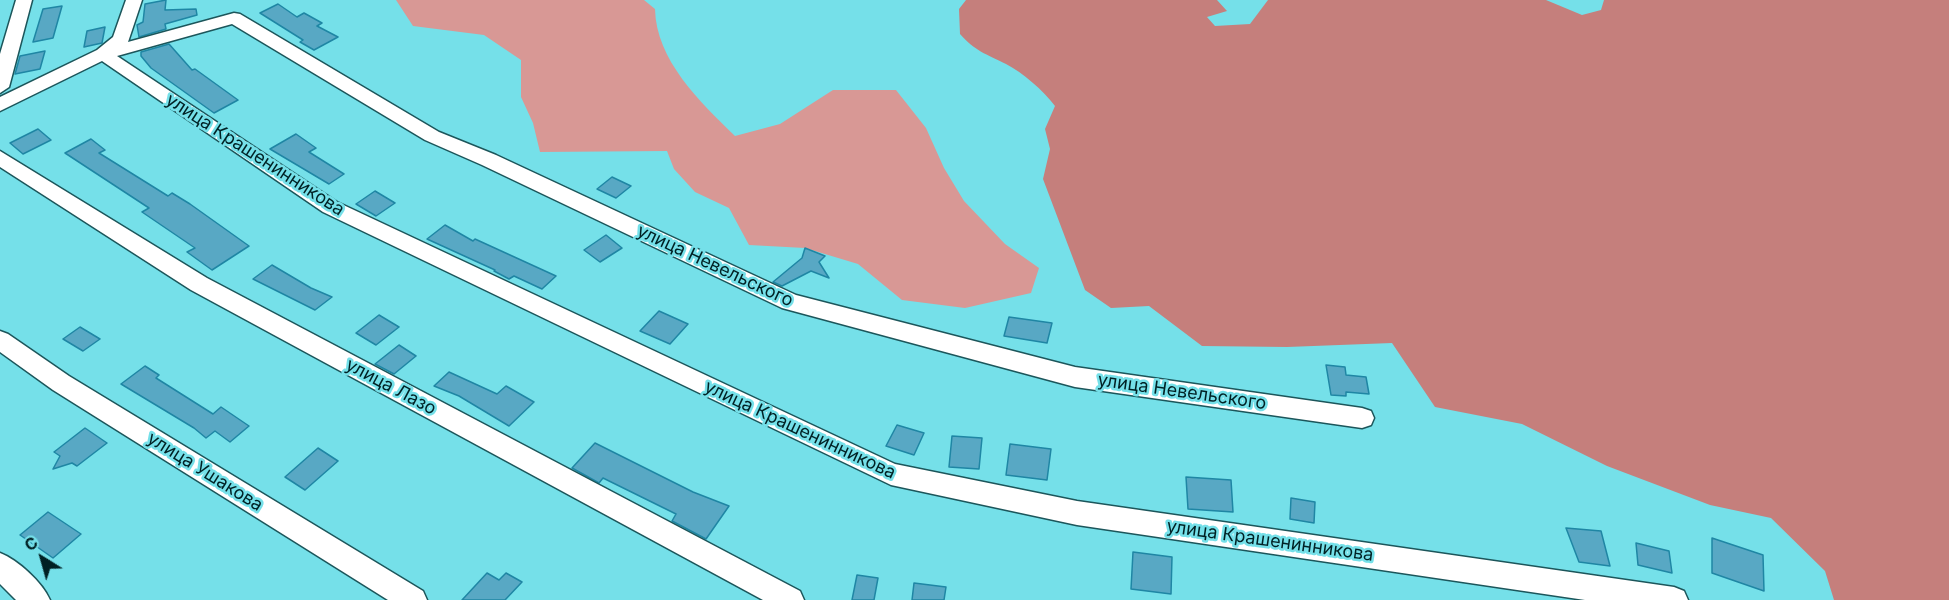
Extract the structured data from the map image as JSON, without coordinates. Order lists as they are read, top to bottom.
{
  "streets": {
    "street": [
      "улица Крашенинникова",
      "улица Невельского",
      "улица Лазо",
      "улица Ушакова"
    ]
  },
  "north": "top left"
}
